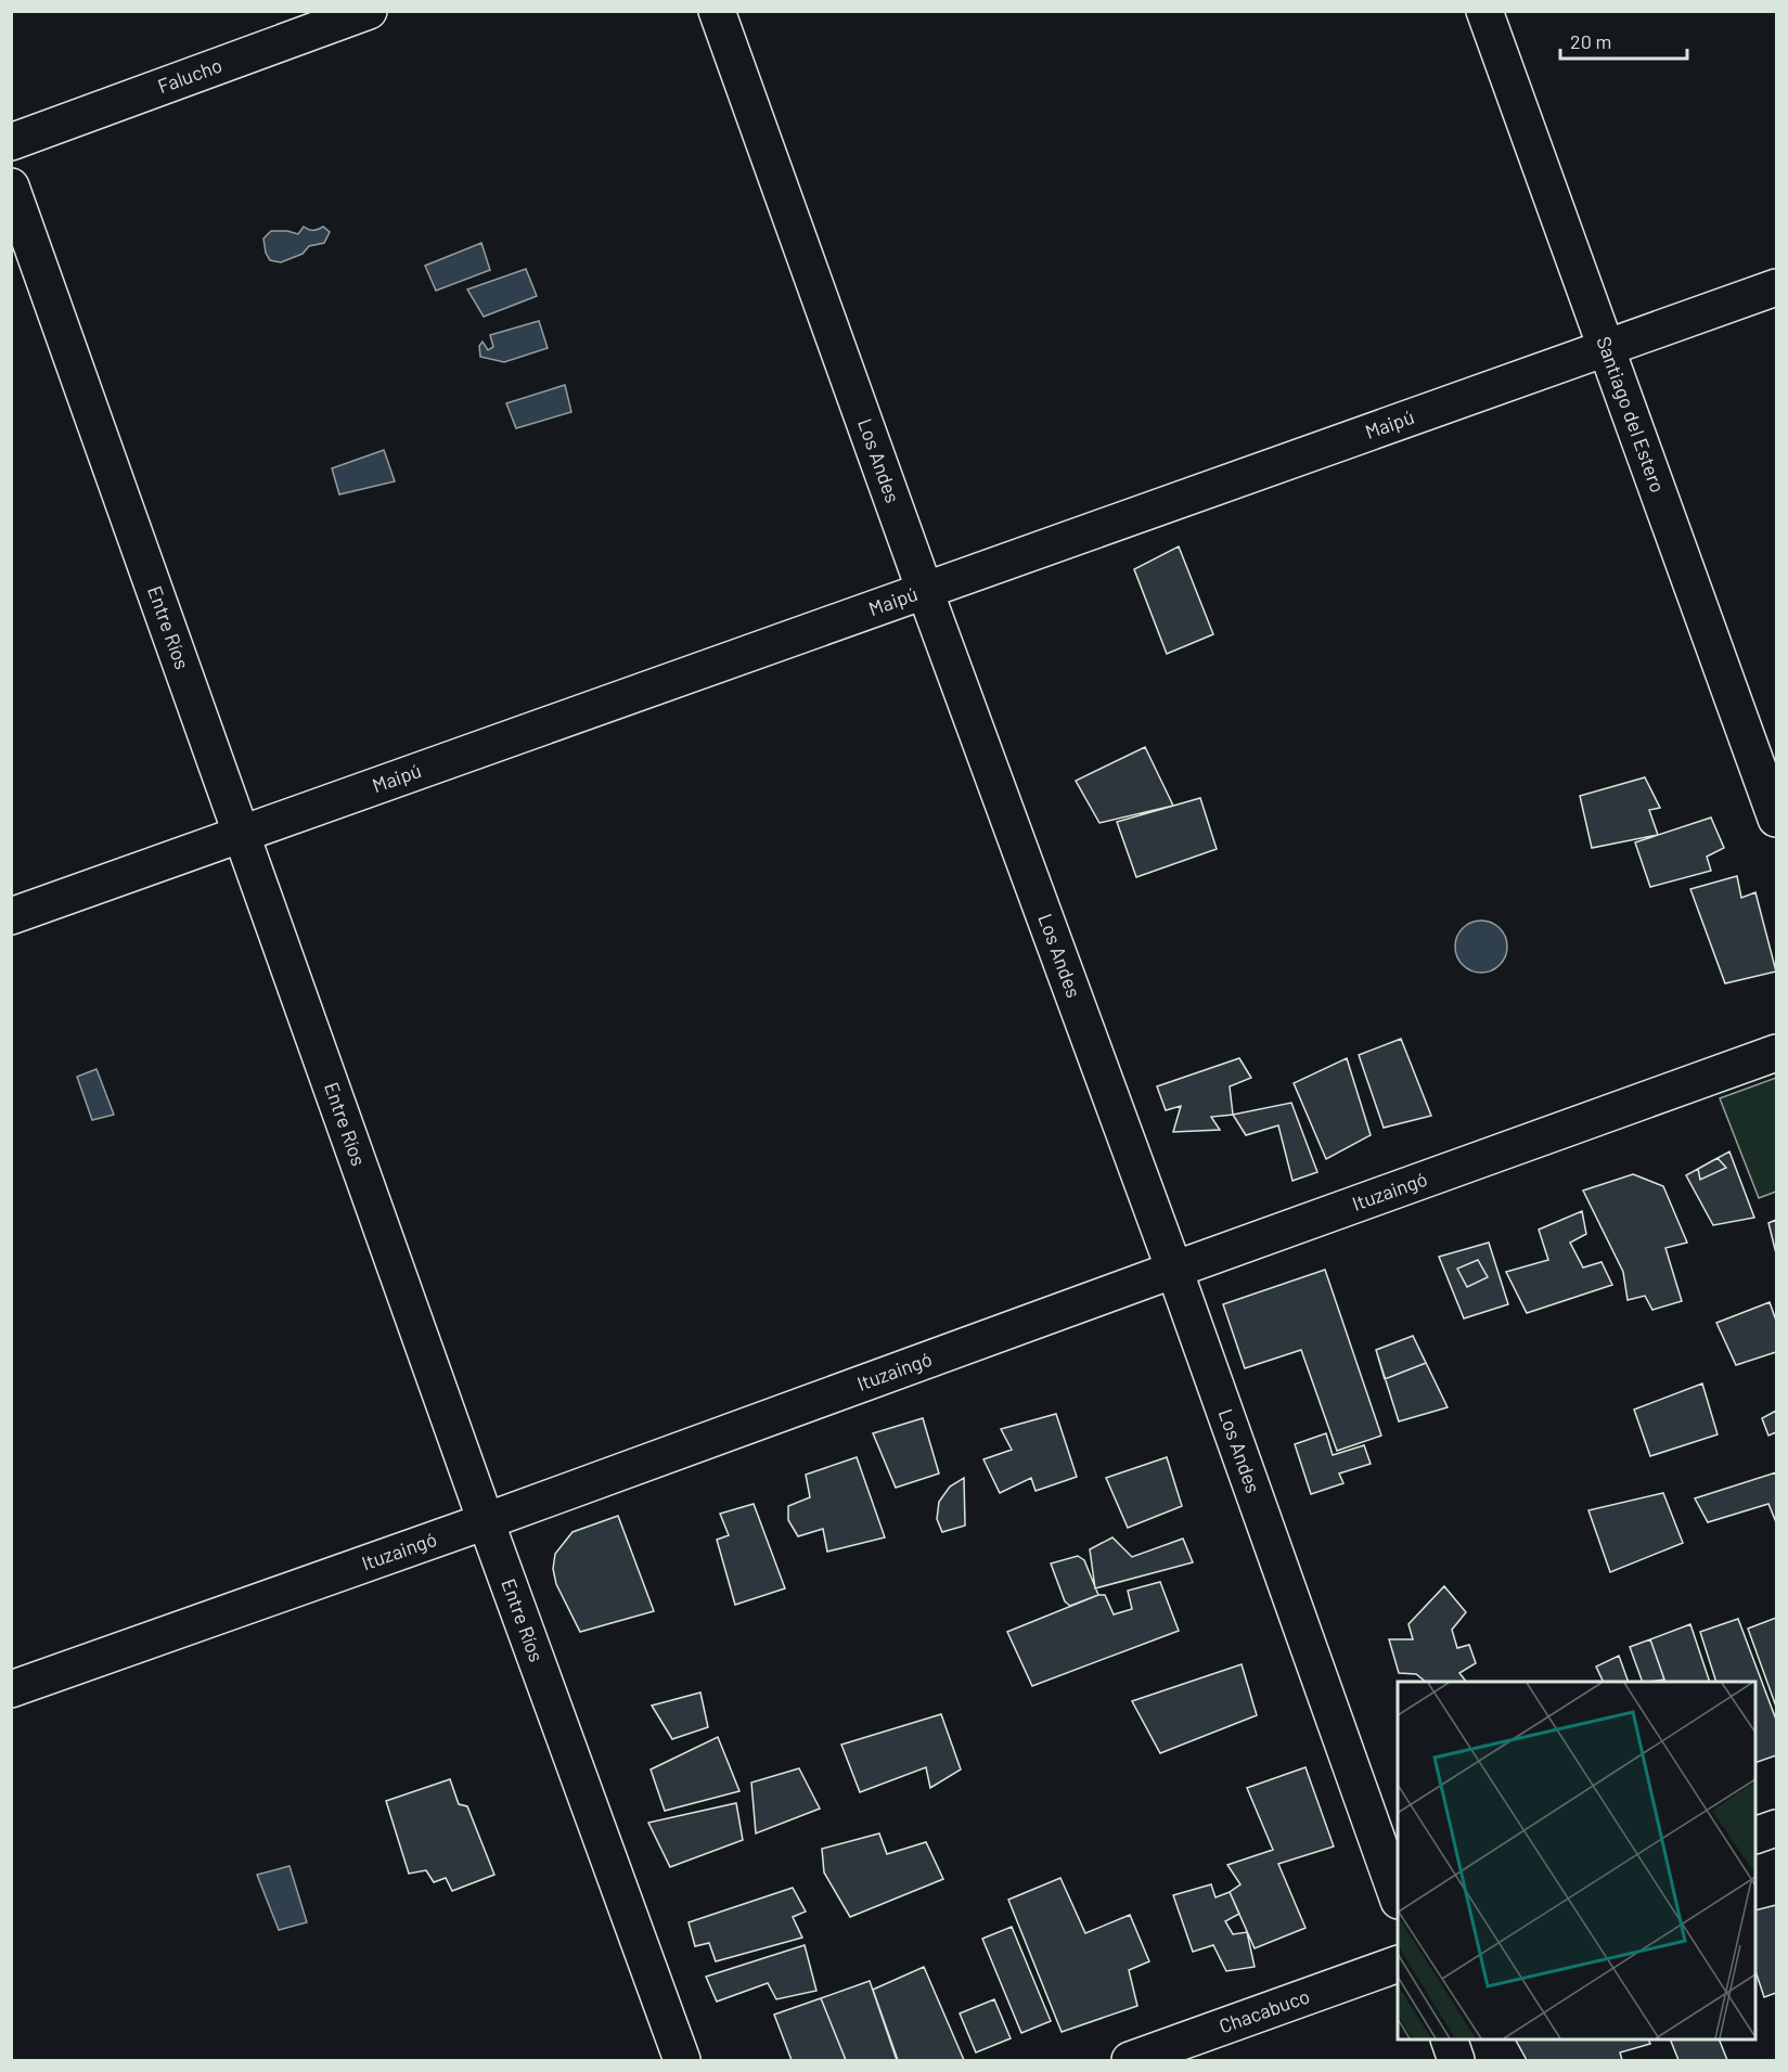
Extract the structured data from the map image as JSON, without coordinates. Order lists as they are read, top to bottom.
{
  "streets": {
    "street": [
      "Falucho",
      "Santiago del Estero",
      "Maipú",
      "Los Andes",
      "Entre Ríos",
      "Ituzaingó",
      "Chacabuco"
    ]
  },
  "crossings": [
    ["Santiago del Estero", "Maipú"],
    ["Maipú", "Los Andes"],
    ["Maipú", "Entre Ríos"],
    ["Los Andes", "Ituzaingó"],
    ["Entre Ríos", "Ituzaingó"]
  ],
  "scale_bar": "20 m"
}
